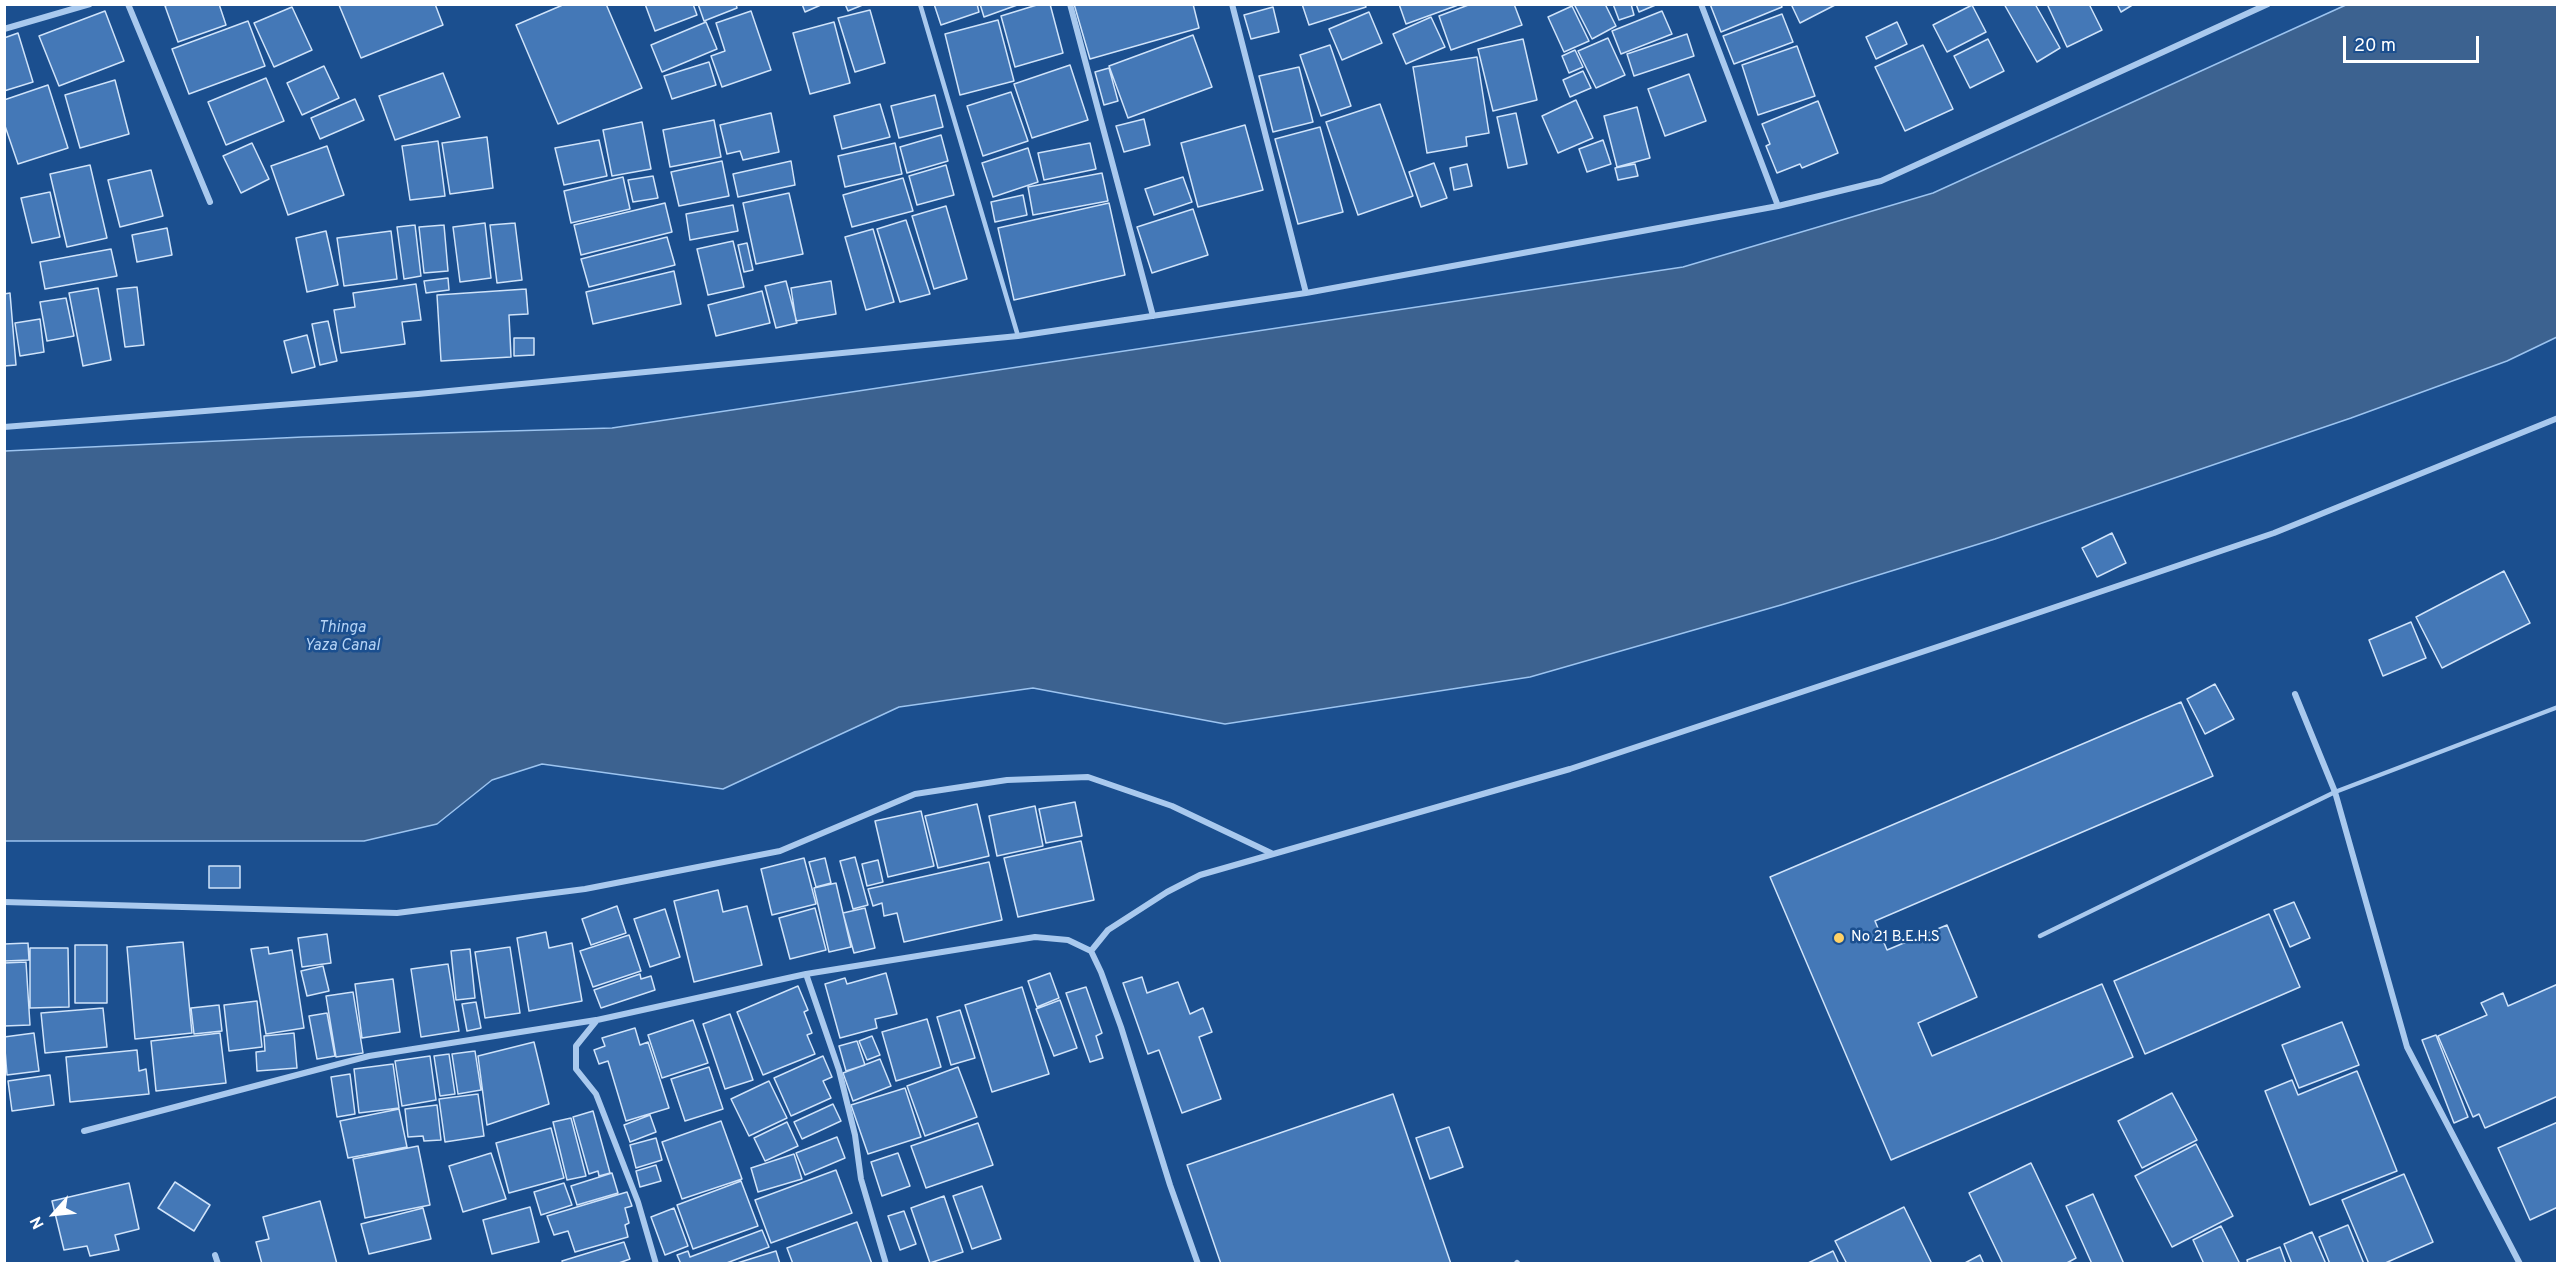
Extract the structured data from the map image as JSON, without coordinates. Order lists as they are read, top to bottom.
{
  "water": ["Thinga Yaza Canal"],
  "places": ["No 21 B.E.H.S"],
  "scale_bar": "20 m",
  "north": "bottom left"
}
